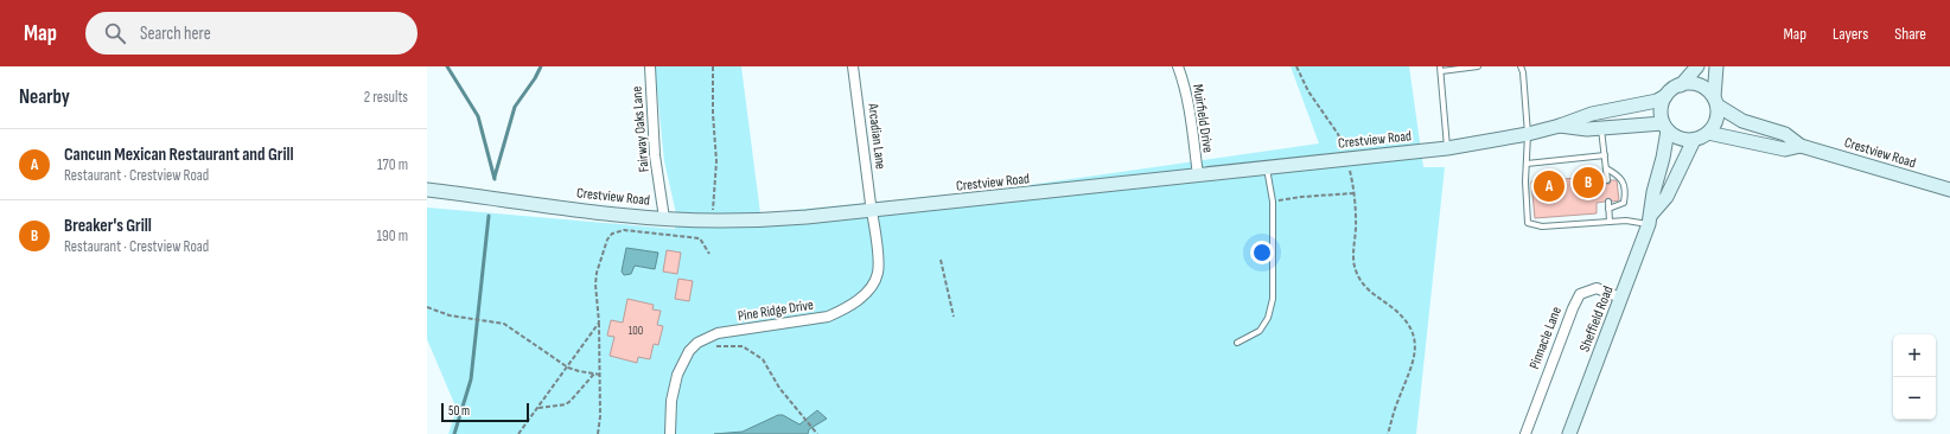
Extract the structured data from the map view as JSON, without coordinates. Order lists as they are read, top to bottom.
{
  "streets": {
    "street": [
      "Muirfield Drive",
      "Fairway Oaks Lane",
      "Arcadian Lane",
      "Crestview Road",
      "Pine Ridge Drive",
      "Sheffield Road",
      "Pinnacle Lane"
    ]
  },
  "crossings": [
    ["Muirfield Drive", "Crestview Road"],
    ["Fairway Oaks Lane", "Crestview Road"],
    ["Arcadian Lane", "Crestview Road"],
    ["Arcadian Lane", "Pine Ridge Drive"],
    ["Crestview Road", "Pine Ridge Drive"],
    ["Crestview Road", "Sheffield Road"],
    ["Sheffield Road", "Pinnacle Lane"]
  ],
  "house_numbers": ["100"],
  "scale_bar": "50 m",
  "page": {
    "header": "Map",
    "search": "Search here",
    "nav": ["Map", "Layers", "Share"],
    "heading": ["Nearby", "2 results"],
    "list": [
      {
        "mark": "A",
        "name": "Cancun Mexican Restaurant and Grill",
        "note": "Restaurant · Crestview Road",
        "value": "170 m"
      },
      {
        "mark": "B",
        "name": "Breaker's Grill",
        "note": "Restaurant · Crestview Road",
        "value": "190 m"
      }
    ],
    "pins": ["B", "A"],
    "map_buttons": ["+", "−"],
    "scale": "50 m"
  }
}
